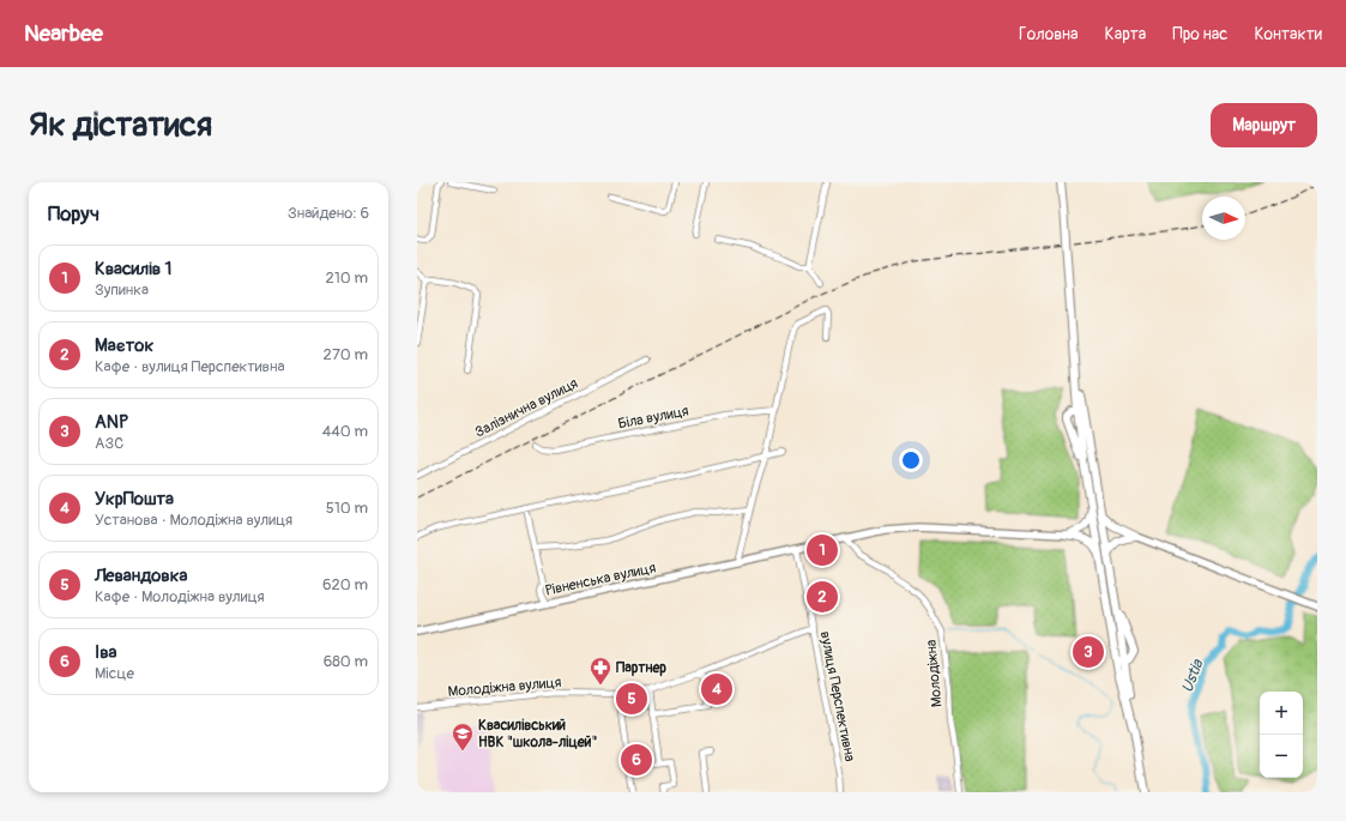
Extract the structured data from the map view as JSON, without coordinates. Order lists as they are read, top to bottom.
{
  "streets": {
    "main road": ["Рівненська вулиця"],
    "street": [
      "Залізнична вулиця",
      "Біла вулиця",
      "Молодіжна",
      "Молодіжна вулиця",
      "вулиця Перспективна"
    ]
  },
  "crossings": [
    ["Рівненська вулиця", "Молодіжна"],
    ["Рівненська вулиця", "вулиця Перспективна"],
    ["Молодіжна вулиця", "вулиця Перспективна"]
  ],
  "water": ["Ustia"],
  "places": {
    "pharmacy": ["Партнер"],
    "school or university": ["Квасилівський НВК \"школа-ліцей\""]
  },
  "north": "right",
  "page": {
    "header": "Nearbee",
    "nav": [
      "Головна",
      "Карта",
      "Про нас",
      "Контакти"
    ],
    "buttons": "Маршрут",
    "title": "Як дістатися",
    "heading": ["Поруч", "Знайдено: 6"],
    "list": [
      {
        "mark": "1",
        "name": "Квасилів 1",
        "note": "Зупинка",
        "value": "210 m"
      },
      {
        "mark": "2",
        "name": "Маєток",
        "note": "Кафе · вулиця Перспективна",
        "value": "270 m"
      },
      {
        "mark": "3",
        "name": "ANP",
        "note": "АЗС",
        "value": "440 m"
      },
      {
        "mark": "4",
        "name": "УкрПошта",
        "note": "Установа · Молодіжна вулиця",
        "value": "510 m"
      },
      {
        "mark": "5",
        "name": "Левандовка",
        "note": "Кафе · Молодіжна вулиця",
        "value": "620 m"
      },
      {
        "mark": "6",
        "name": "Іва",
        "note": "Місце",
        "value": "680 m"
      }
    ],
    "pins": [
      "1",
      "2",
      "3",
      "4",
      "5",
      "6"
    ],
    "map_buttons": ["+", "−"]
  }
}
